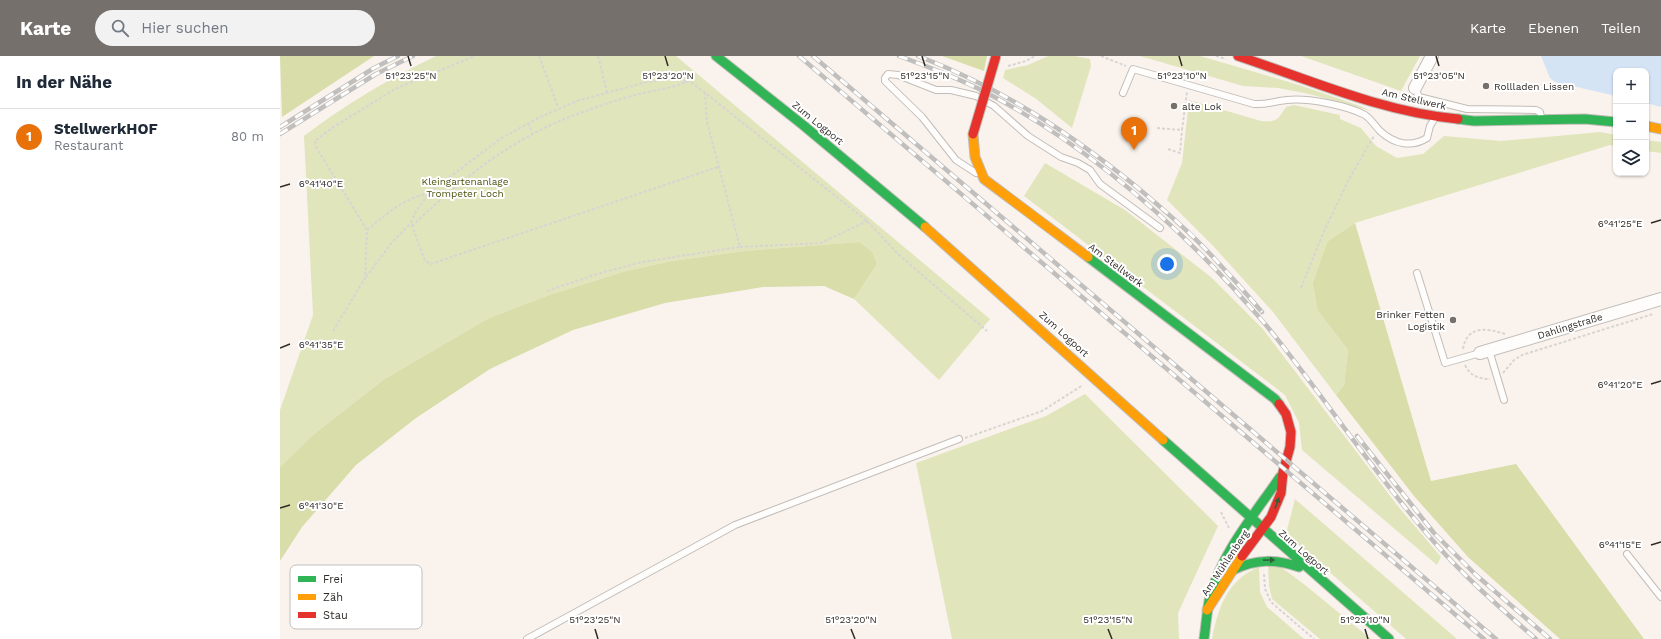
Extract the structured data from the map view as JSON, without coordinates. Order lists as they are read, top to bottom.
{
  "streets": {
    "street": [
      "Am Stellwerk",
      "Zum Logport",
      "Dahlingstraße",
      "Am Mühlenberg"
    ]
  },
  "crossings": [
    ["Am Stellwerk", "Zum Logport"],
    ["Am Stellwerk", "Am Mühlenberg"],
    ["Zum Logport", "Am Mühlenberg"]
  ],
  "parks": ["Kleingartenanlage Trompeter Loch"],
  "places": ["Rollladen Lissen", "alte Lok", "Brinker Fetten Logistik"],
  "legend": ["Frei", "Zäh", "Stau"],
  "page": {
    "header": "Karte",
    "search": "Hier suchen",
    "nav": ["Karte", "Ebenen", "Teilen"],
    "heading": "In der Nähe",
    "map_buttons": ["+", "−"],
    "list": [
      {
        "mark": "1",
        "name": "StellwerkHOF",
        "note": "Restaurant",
        "value": "80 m"
      }
    ],
    "pins": "1"
  },
  "coordinates": [
    "51°23'25\"N",
    "51°23'20\"N",
    "51°23'15\"N",
    "51°23'10\"N",
    "51°23'05\"N",
    "6°41'40\"E",
    "6°41'25\"E",
    "6°41'35\"E",
    "6°41'20\"E",
    "6°41'30\"E",
    "6°41'15\"E"
  ]
}
